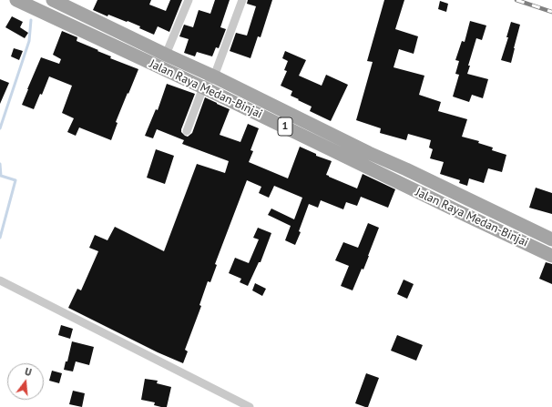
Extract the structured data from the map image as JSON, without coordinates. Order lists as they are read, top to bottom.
{
  "streets": {
    "main road": ["Jalan Raya Medan-Binjai", "1"]
  },
  "north": "top"
}
